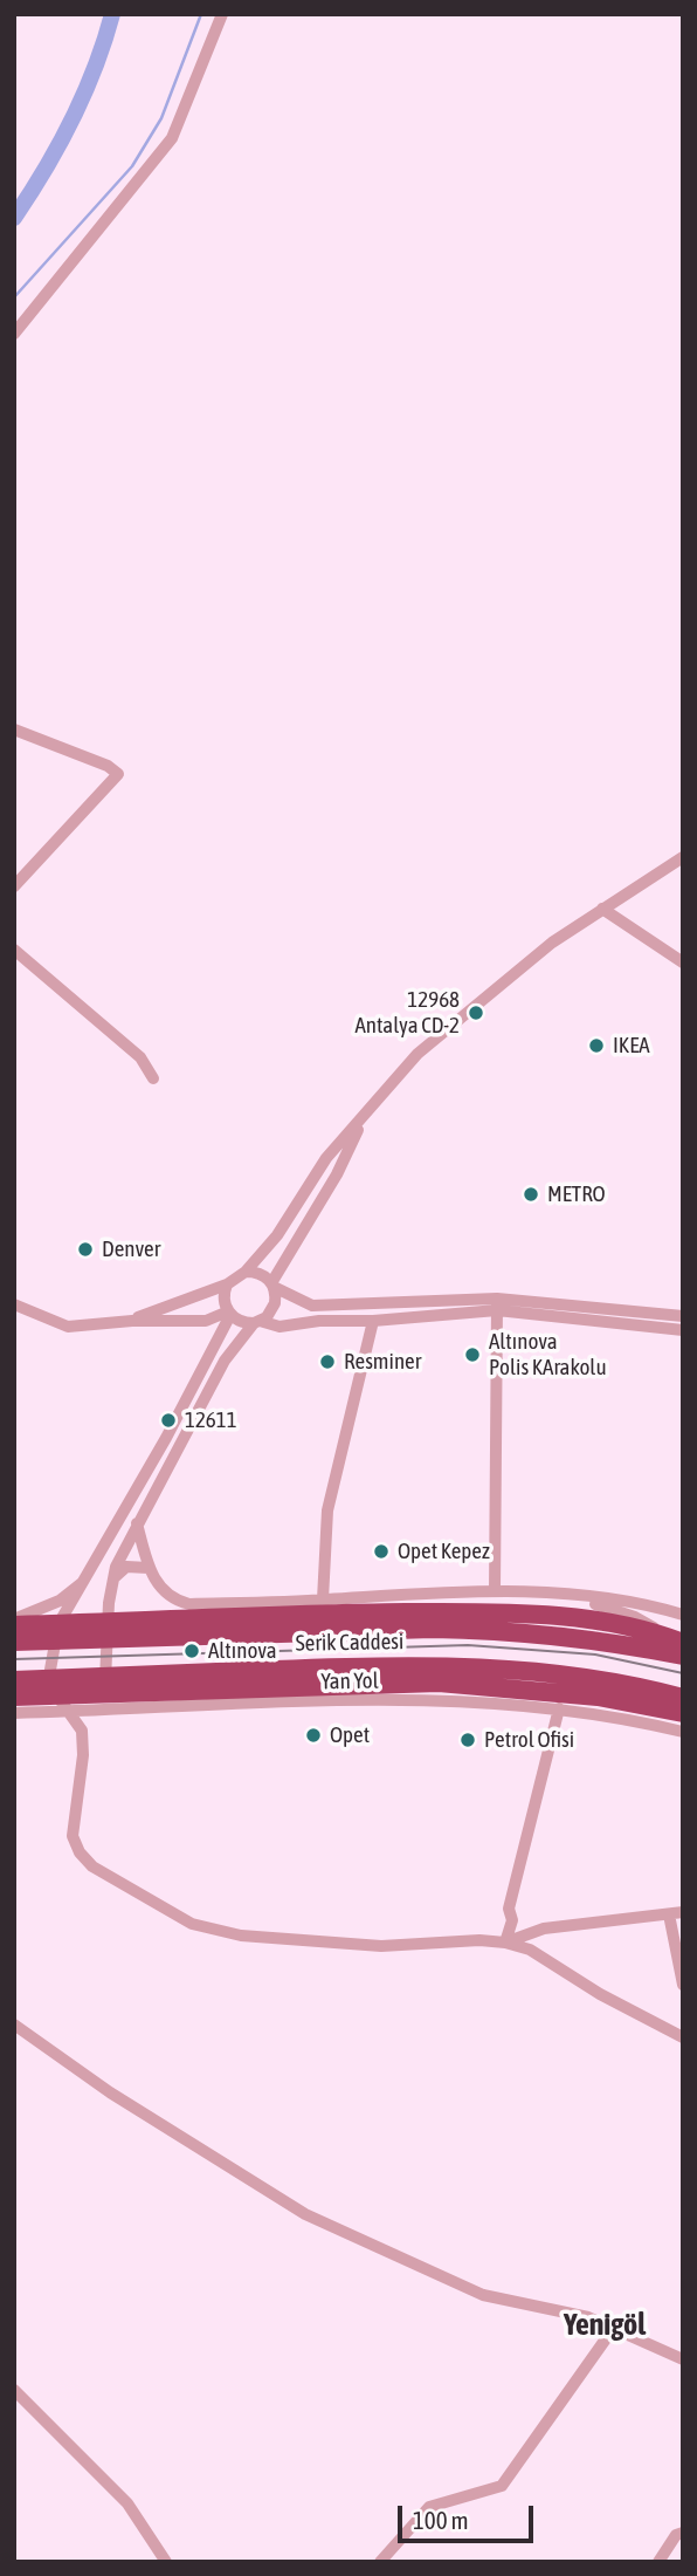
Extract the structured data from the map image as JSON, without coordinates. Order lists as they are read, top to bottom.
{
  "streets": {
    "highway": ["Serik Caddesi"],
    "street": ["Yan Yol"]
  },
  "districts": ["Yenigöl"],
  "places": [
    "12968 Antalya CD-2",
    "IKEA",
    "METRO",
    "Denver",
    "Altınova Polis KArakolu",
    "Resminer",
    "12611",
    "Opet Kepez",
    "Altınova",
    "Opet",
    "Petrol Ofisi"
  ],
  "scale_bar": "100 m"
}
